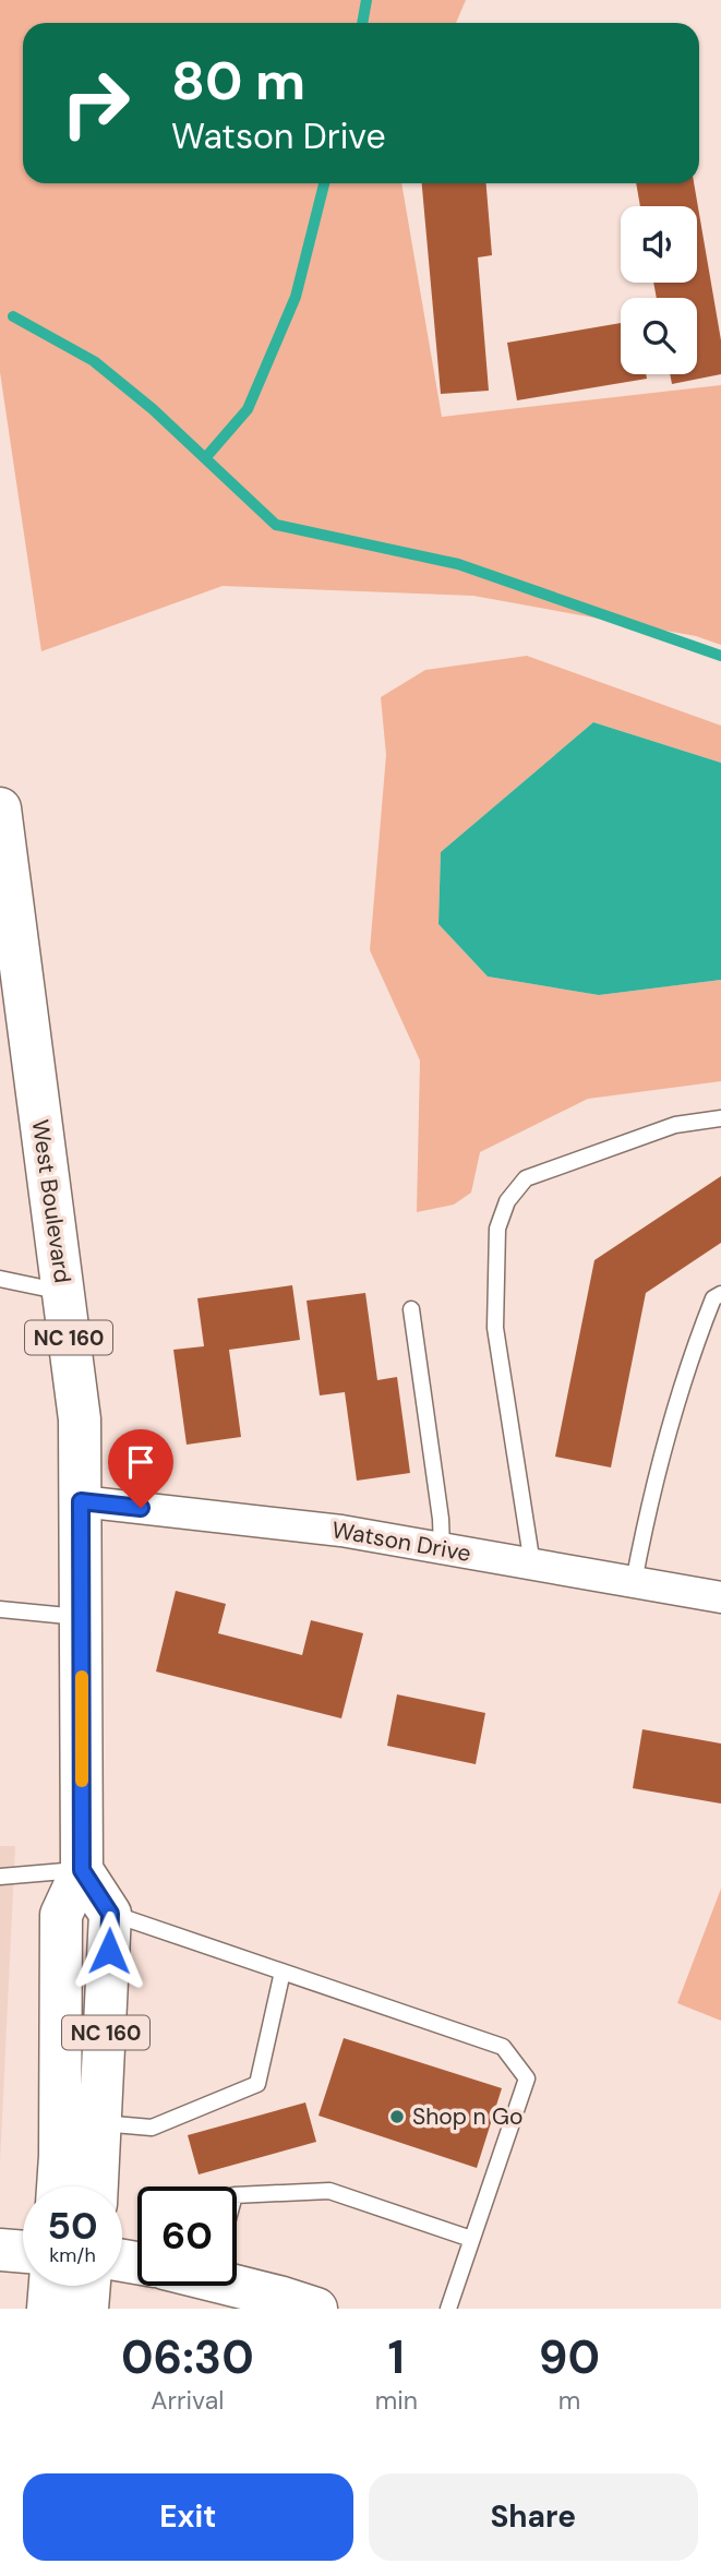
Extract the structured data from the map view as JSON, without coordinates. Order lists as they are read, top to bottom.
{
  "streets": {
    "main road": ["West Boulevard", "NC 160"],
    "street": ["Watson Drive"]
  },
  "crossings": [
    ["West Boulevard", "Watson Drive"]
  ],
  "places": ["Shop n Go"],
  "page": {
    "turn": ["80 m", "Watson Drive"],
    "speed": "50 km/h",
    "limit": "60",
    "eta": [
      "06:30",
      "Arrival",
      "1",
      "min",
      "90",
      "m"
    ],
    "buttons": ["Exit", "Share"]
  }
}
